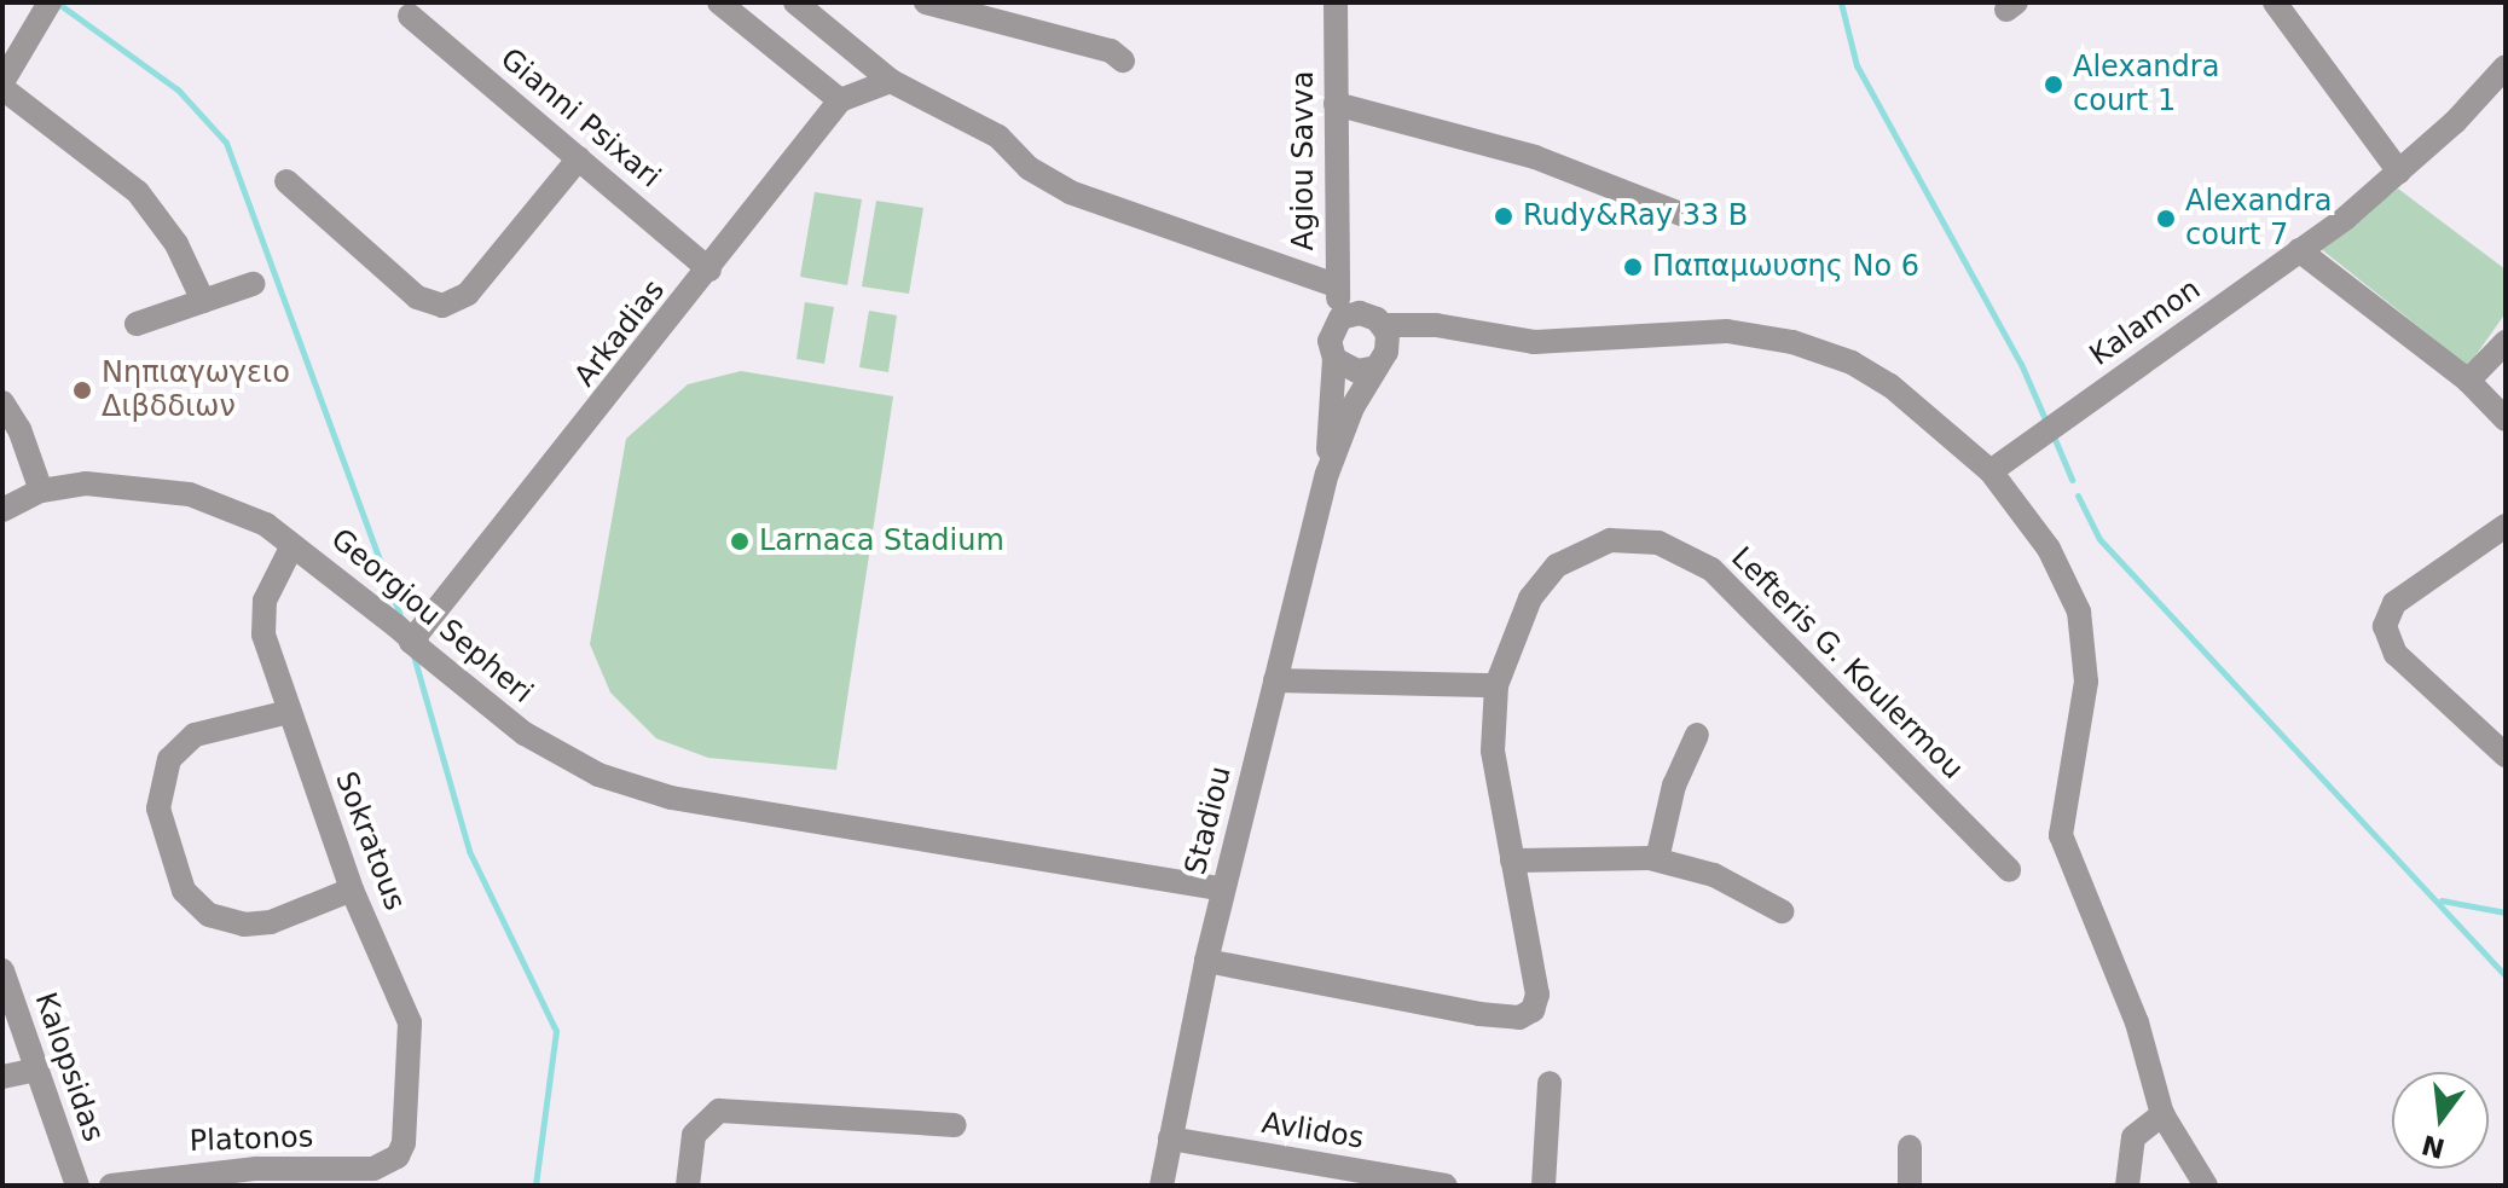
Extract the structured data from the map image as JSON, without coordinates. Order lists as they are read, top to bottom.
{
  "streets": {
    "street": [
      "Gianni Psixari",
      "Agiou Savva",
      "Kalamon",
      "Arkadias",
      "Georgiou Sepheri",
      "Lefteris G. Koulermou",
      "Stadiou",
      "Sokratous",
      "Kalopsidas",
      "Avlidos",
      "Platonos"
    ]
  },
  "crossings": [
    ["Gianni Psixari", "Arkadias"],
    ["Agiou Savva", "Stadiou"],
    ["Arkadias", "Georgiou Sepheri"],
    ["Georgiou Sepheri", "Stadiou"],
    ["Georgiou Sepheri", "Sokratous"],
    ["Lefteris G. Koulermou", "Stadiou"],
    ["Stadiou", "Avlidos"],
    ["Sokratous", "Platonos"]
  ],
  "places": [
    "Alexandra court 1",
    "Rudy&Ray 33 B",
    "Alexandra court 7",
    "Παπαμωυσης No 6",
    "Νηπιαγωγειο Διβδδιων",
    "Larnaca Stadium"
  ],
  "north": "bottom"
}
